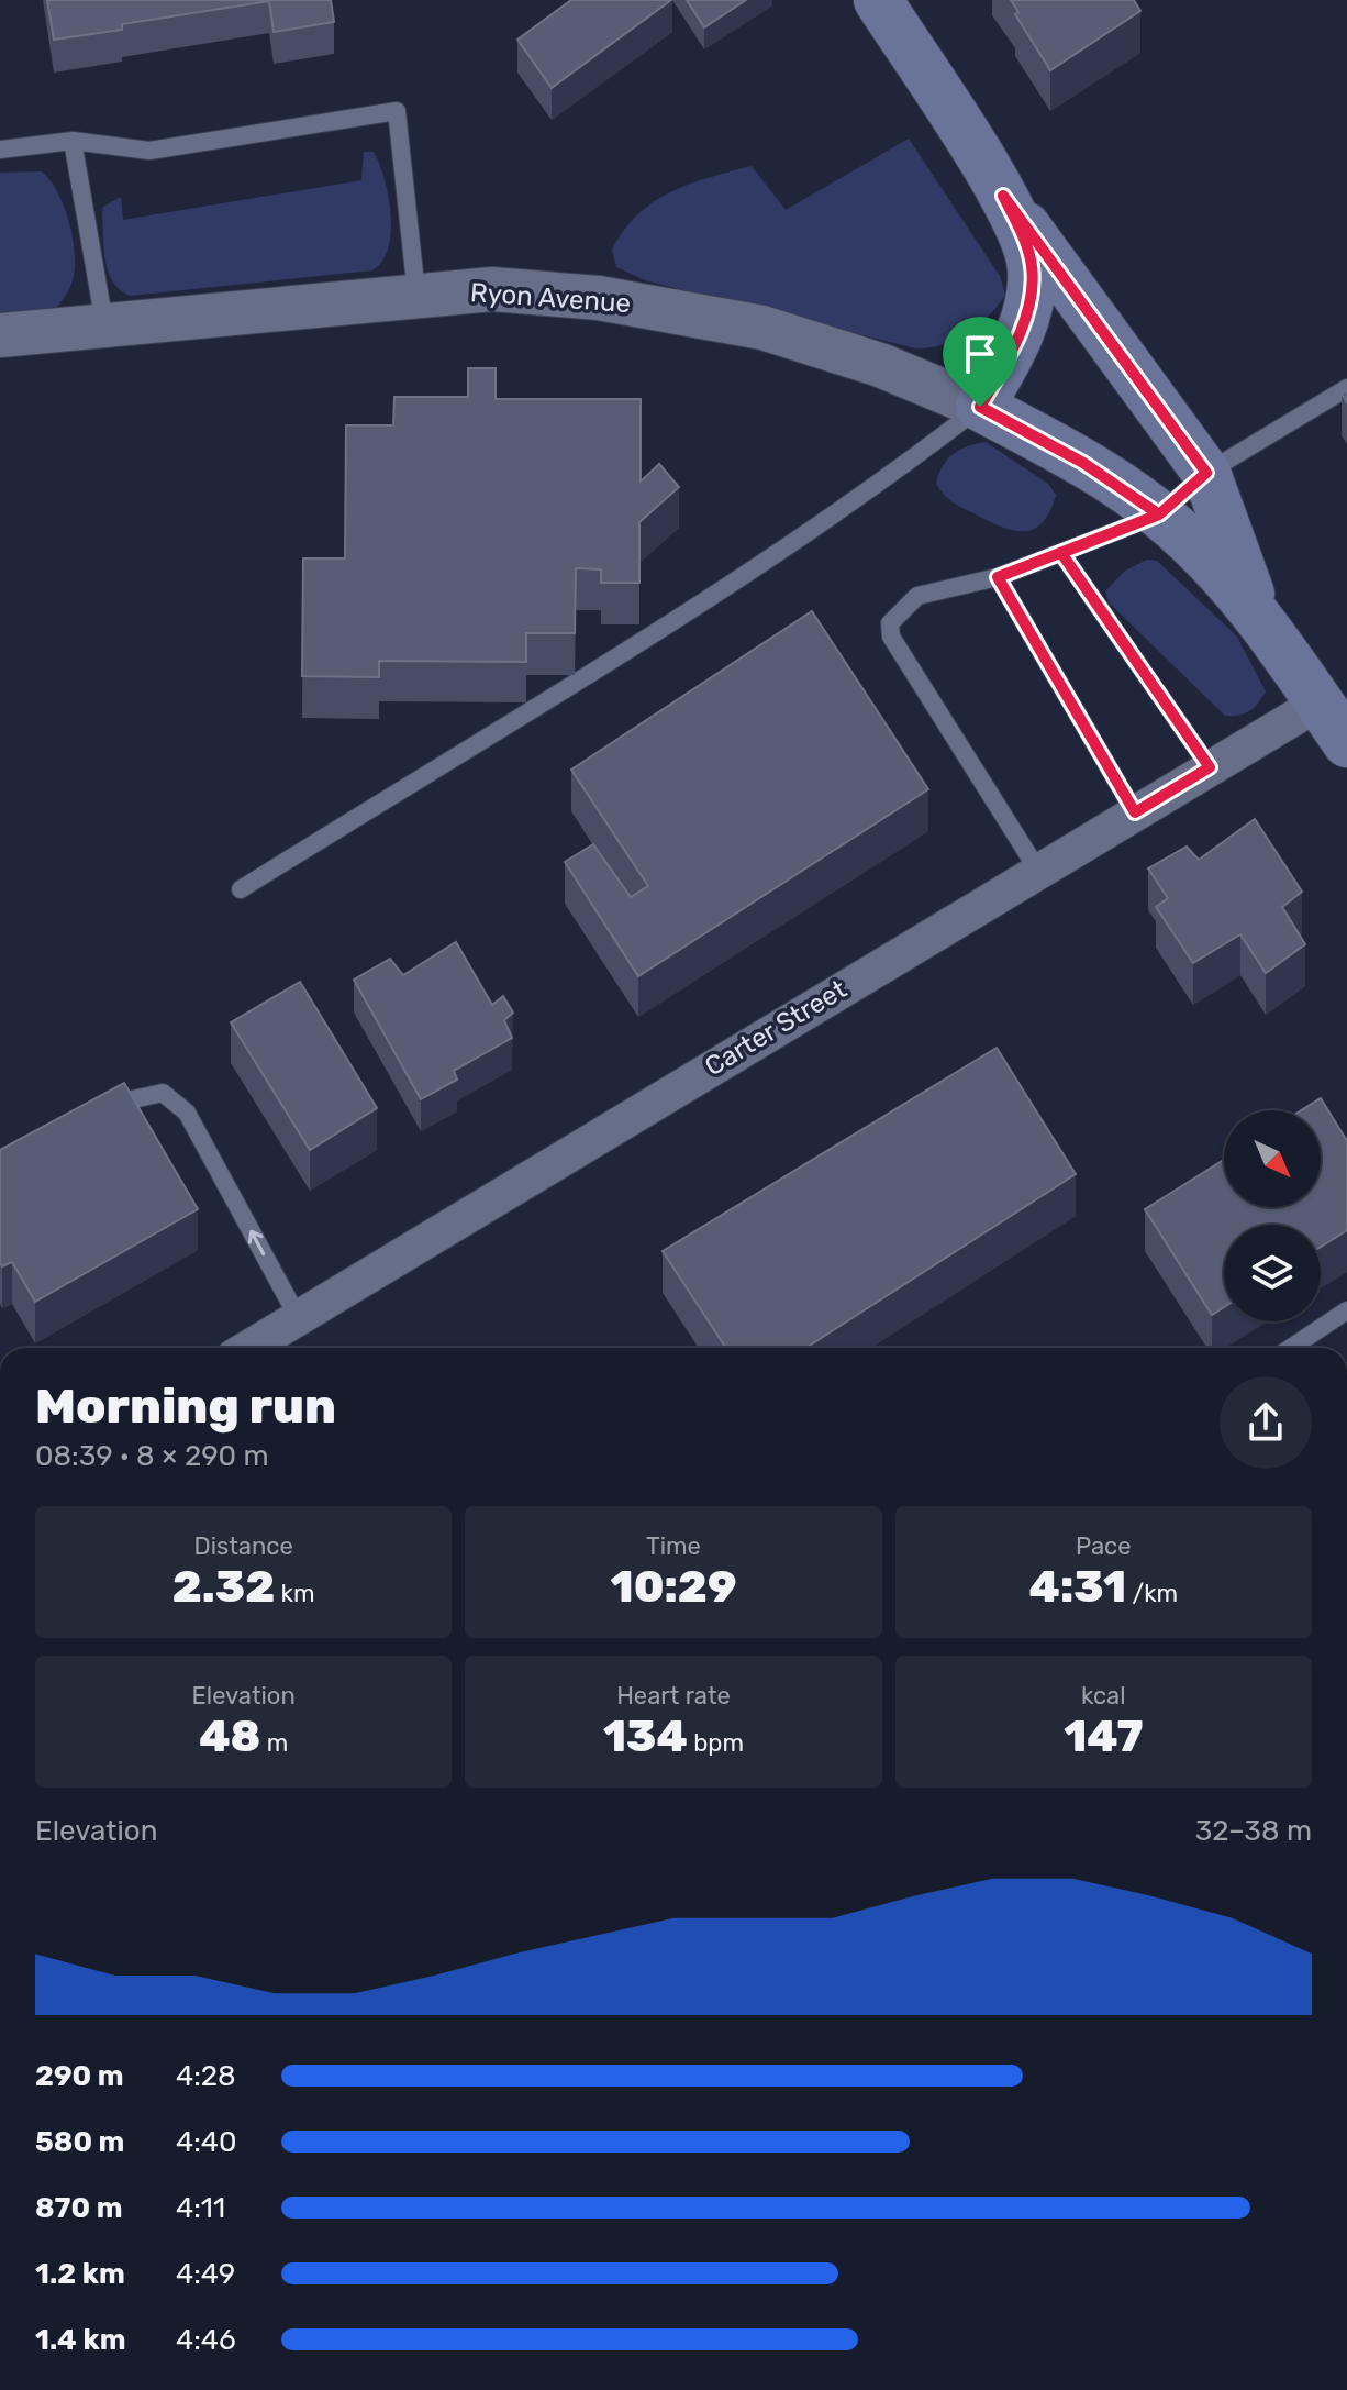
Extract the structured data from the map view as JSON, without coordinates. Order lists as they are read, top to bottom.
{
  "streets": {
    "street": ["Ryon Avenue", "Carter Street"]
  },
  "north": "bottom right",
  "page": {
    "heading": ["Morning run", "08:39 · 8 × 290 m"],
    "stats": [
      ["Distance", "2.32 km"],
      ["Time", "10:29"],
      ["Pace", "4:31 /km"],
      ["Elevation", "48 m"],
      ["Heart rate", "134 bpm"],
      ["kcal", "147"]
    ],
    "chart": ["Elevation", "32–38 m"],
    "list": [
      {
        "name": "290 m",
        "note": "4:28"
      },
      {
        "name": "580 m",
        "note": "4:40"
      },
      {
        "name": "870 m",
        "note": "4:11"
      },
      {
        "name": "1.2 km",
        "note": "4:49"
      },
      {
        "name": "1.4 km",
        "note": "4:46"
      }
    ]
  }
}
